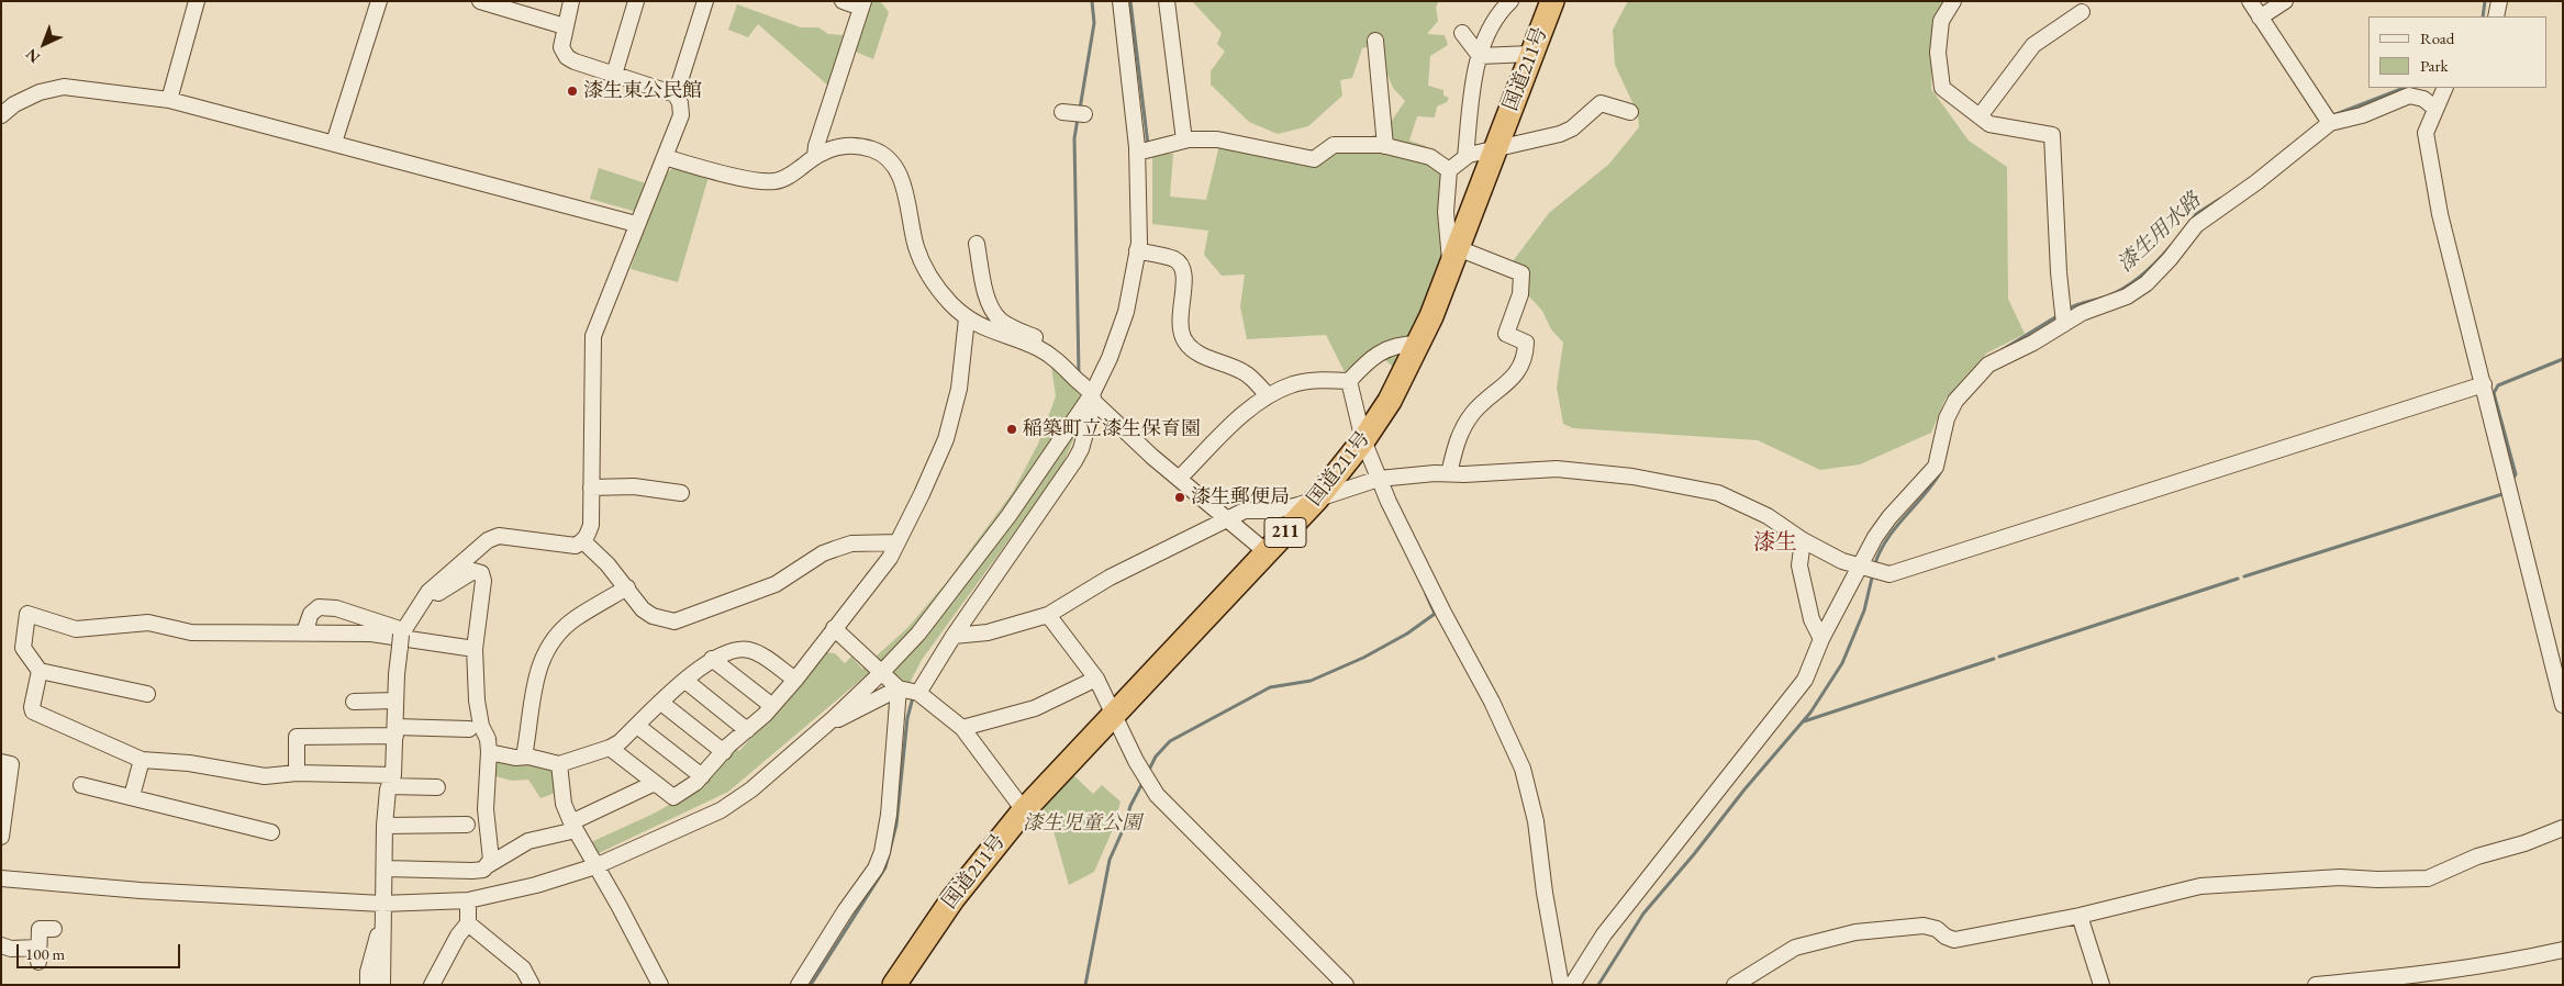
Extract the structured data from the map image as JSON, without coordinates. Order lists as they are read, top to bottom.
{
  "streets": {
    "highway": ["国道211号", "211"]
  },
  "districts": ["漆生"],
  "water": ["漆生用水路"],
  "parks": ["漆生児童公園"],
  "places": ["漆生東公民館", "稲築町立漆生保育園", "漆生郵便局"],
  "legend": ["Road", "Park"],
  "scale_bar": "100 m",
  "north": "bottom left"
}
